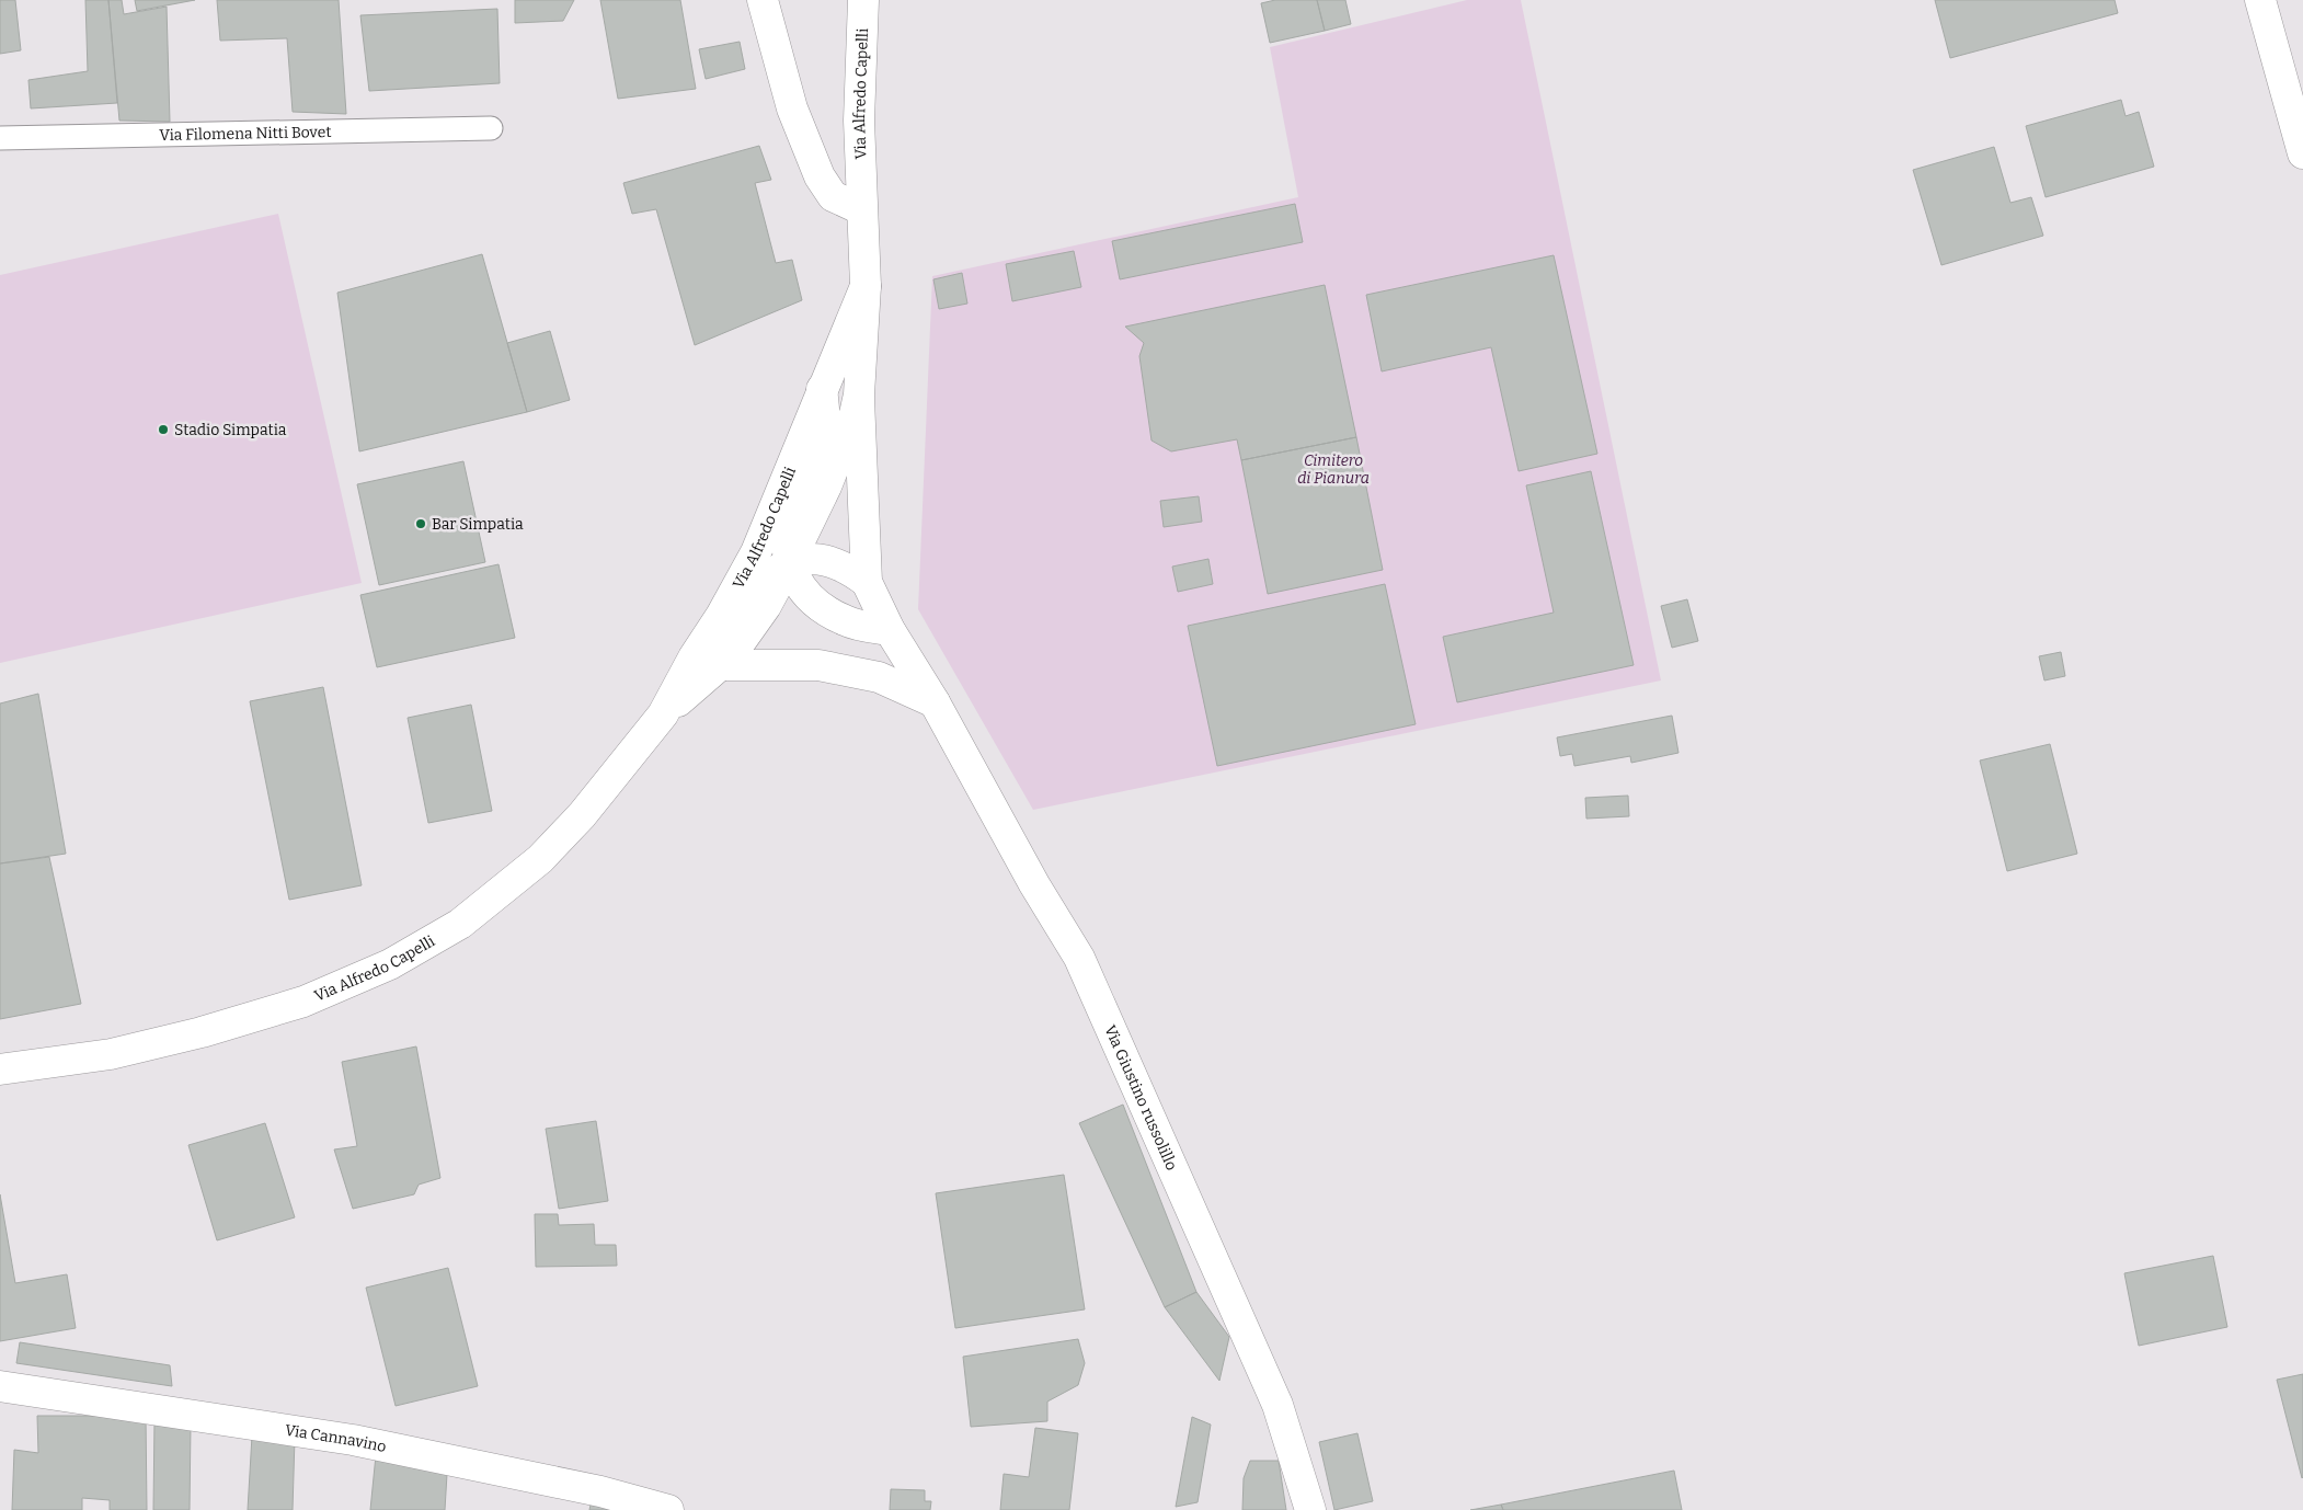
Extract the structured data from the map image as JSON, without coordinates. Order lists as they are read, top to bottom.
{
  "streets": {
    "street": ["Via Alfredo Capelli", "Via Giustino russolillo", "Via Cannavino"],
    "lane": ["Via Filomena Nitti Bovet"]
  },
  "parks": ["Cimitero di Pianura"],
  "places": ["Stadio Simpatia", "Bar Simpatia"]
}
